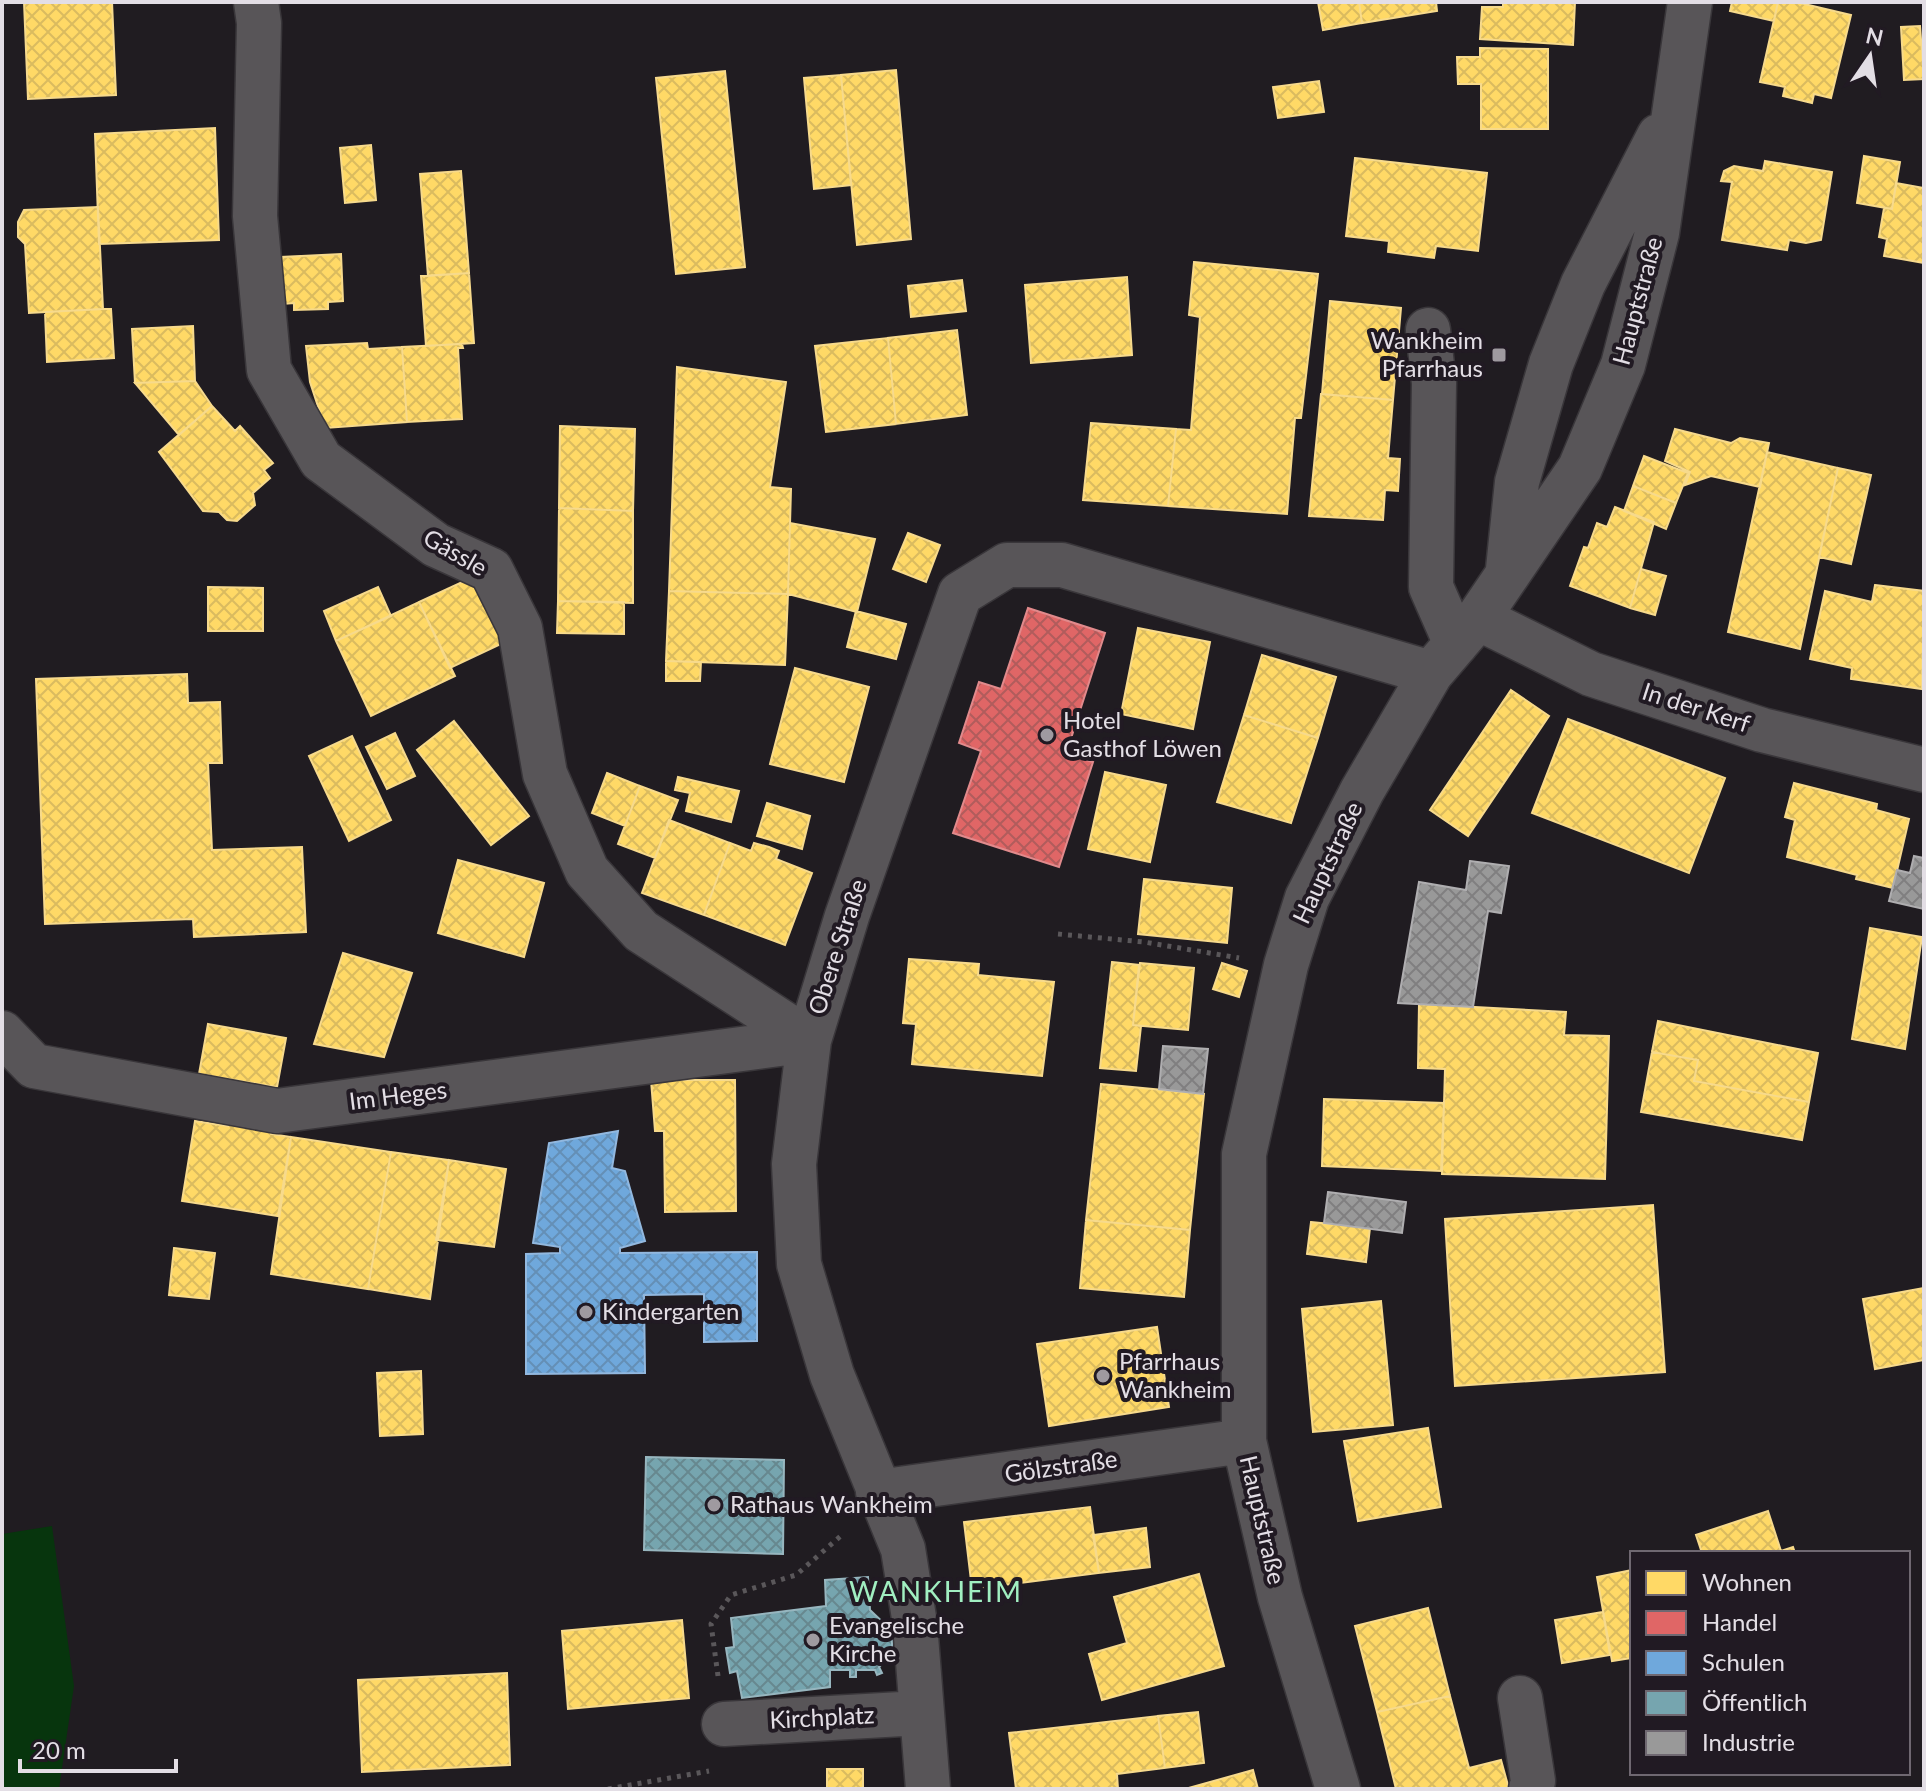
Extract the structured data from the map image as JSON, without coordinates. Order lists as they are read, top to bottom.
{
  "streets": {
    "street": [
      "Hauptstraße",
      "Gässle",
      "In der Kerf",
      "Obere Straße",
      "Im Heges",
      "Gölzstraße",
      "Kirchplatz"
    ]
  },
  "crossings": [
    ["Hauptstraße", "In der Kerf"],
    ["Hauptstraße", "Obere Straße"],
    ["Hauptstraße", "Gölzstraße"],
    ["Gässle", "Obere Straße"],
    ["Gässle", "Im Heges"],
    ["In der Kerf", "Obere Straße"],
    ["Obere Straße", "Im Heges"],
    ["Obere Straße", "Gölzstraße"],
    ["Obere Straße", "Kirchplatz"]
  ],
  "districts": ["WANKHEIM"],
  "places": {
    "transit": ["Wankheim Pfarrhaus"],
    "other": [
      "Hotel Gasthof Löwen",
      "Kindergarten",
      "Pfarrhaus Wankheim",
      "Rathaus Wankheim",
      "Evangelische Kirche"
    ]
  },
  "legend": [
    "Wohnen",
    "Handel",
    "Schulen",
    "Öffentlich",
    "Industrie"
  ],
  "scale_bar": "20 m",
  "north": "top"
}
